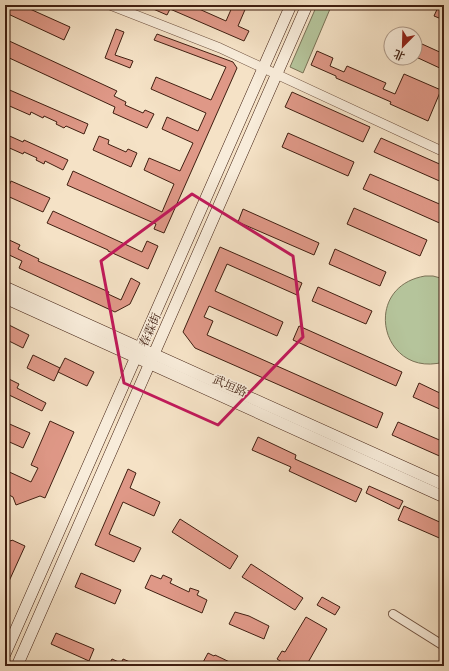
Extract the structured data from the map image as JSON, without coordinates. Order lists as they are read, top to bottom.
{
  "streets": {
    "main road": ["春霖街", "武垣路"]
  },
  "crossings": [
    ["春霖街", "武垣路"]
  ],
  "north": "bottom left"
}
